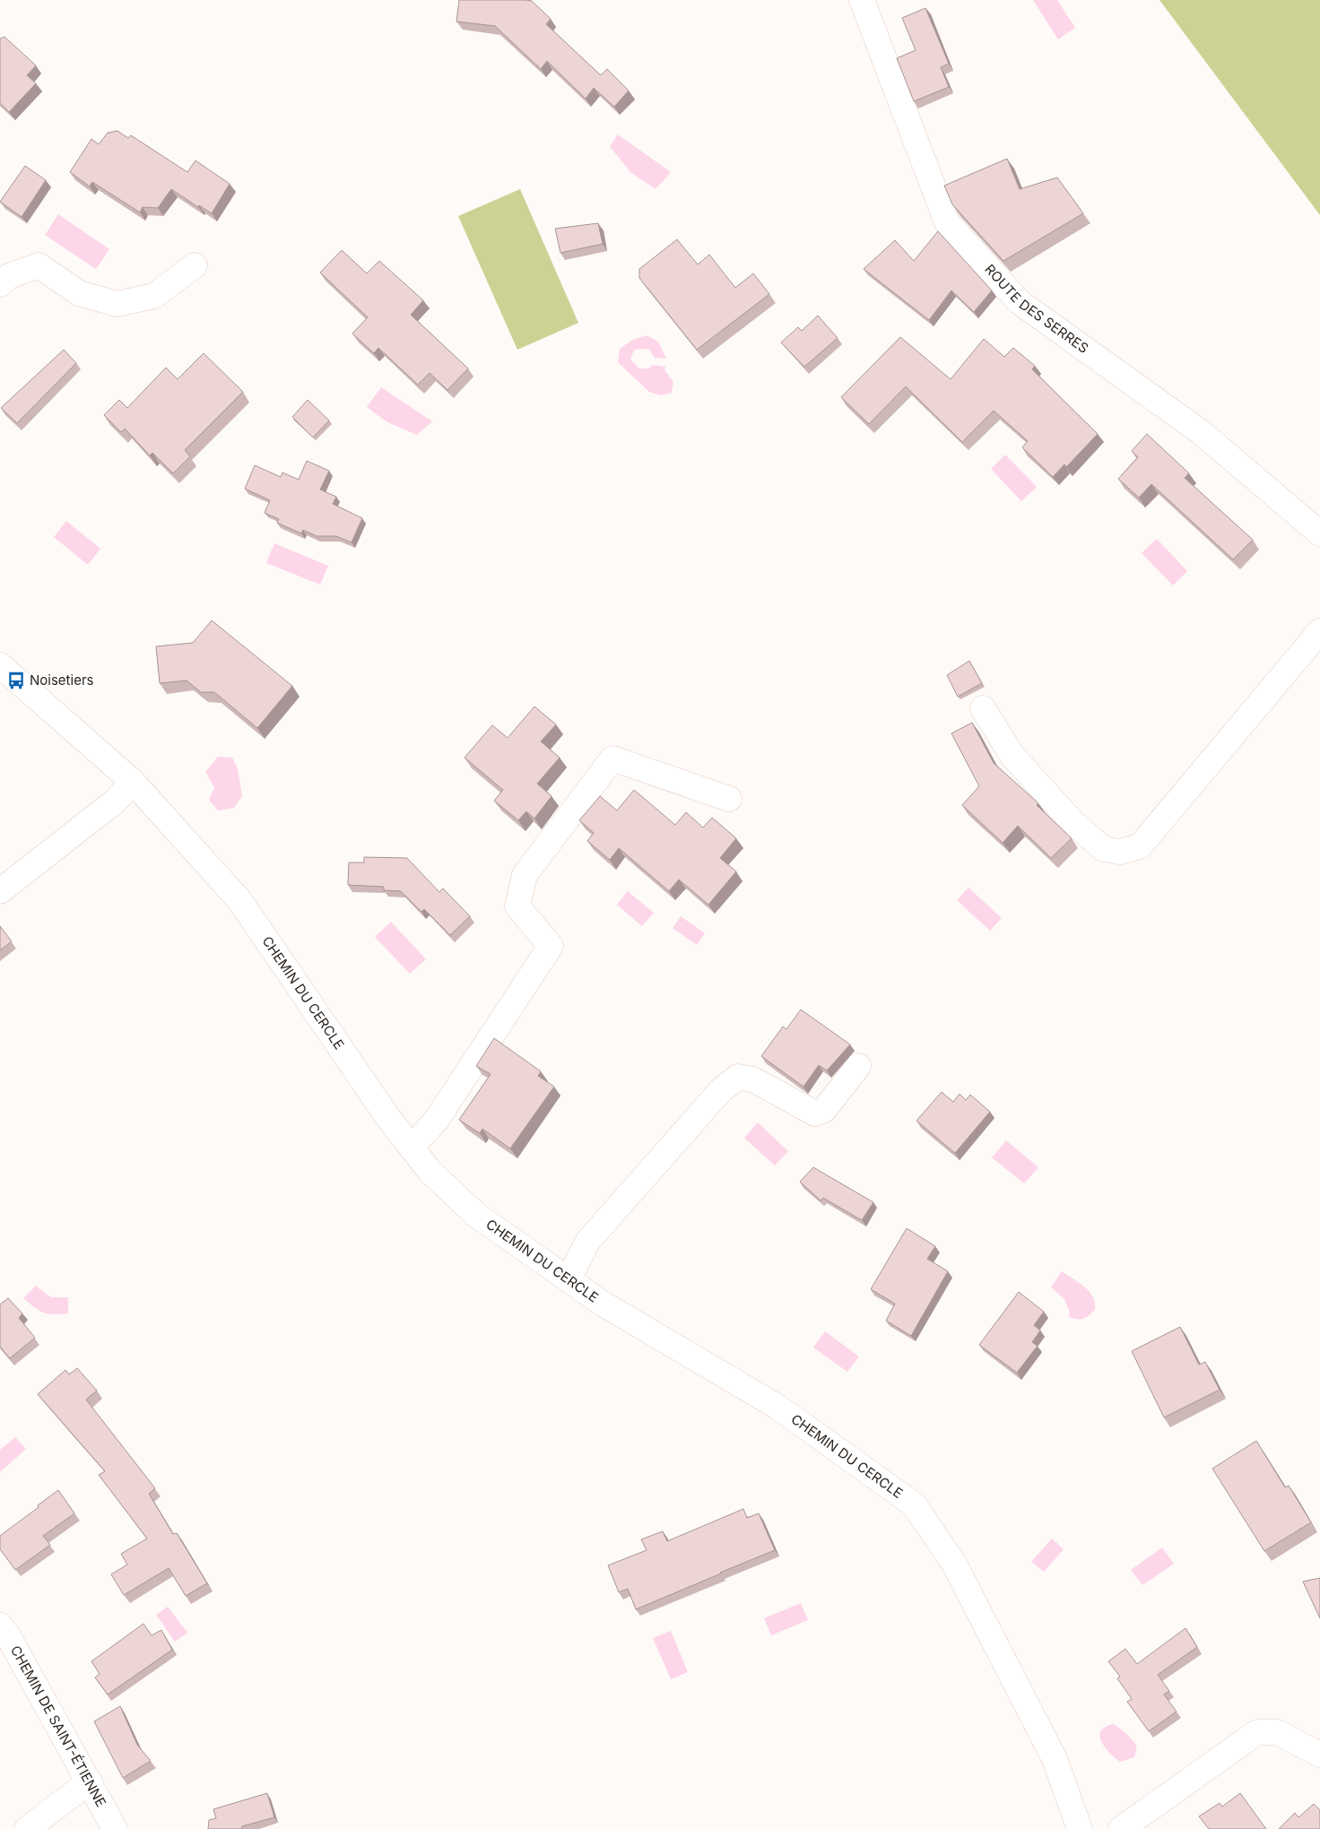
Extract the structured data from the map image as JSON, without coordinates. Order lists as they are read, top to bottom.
{
  "streets": {
    "street": ["ROUTE DES SERRES", "CHEMIN DU CERCLE", "CHEMIN DE SAINT-ÉTIENNE"]
  },
  "places": {
    "bus stop": ["Noisetiers"]
  }
}
